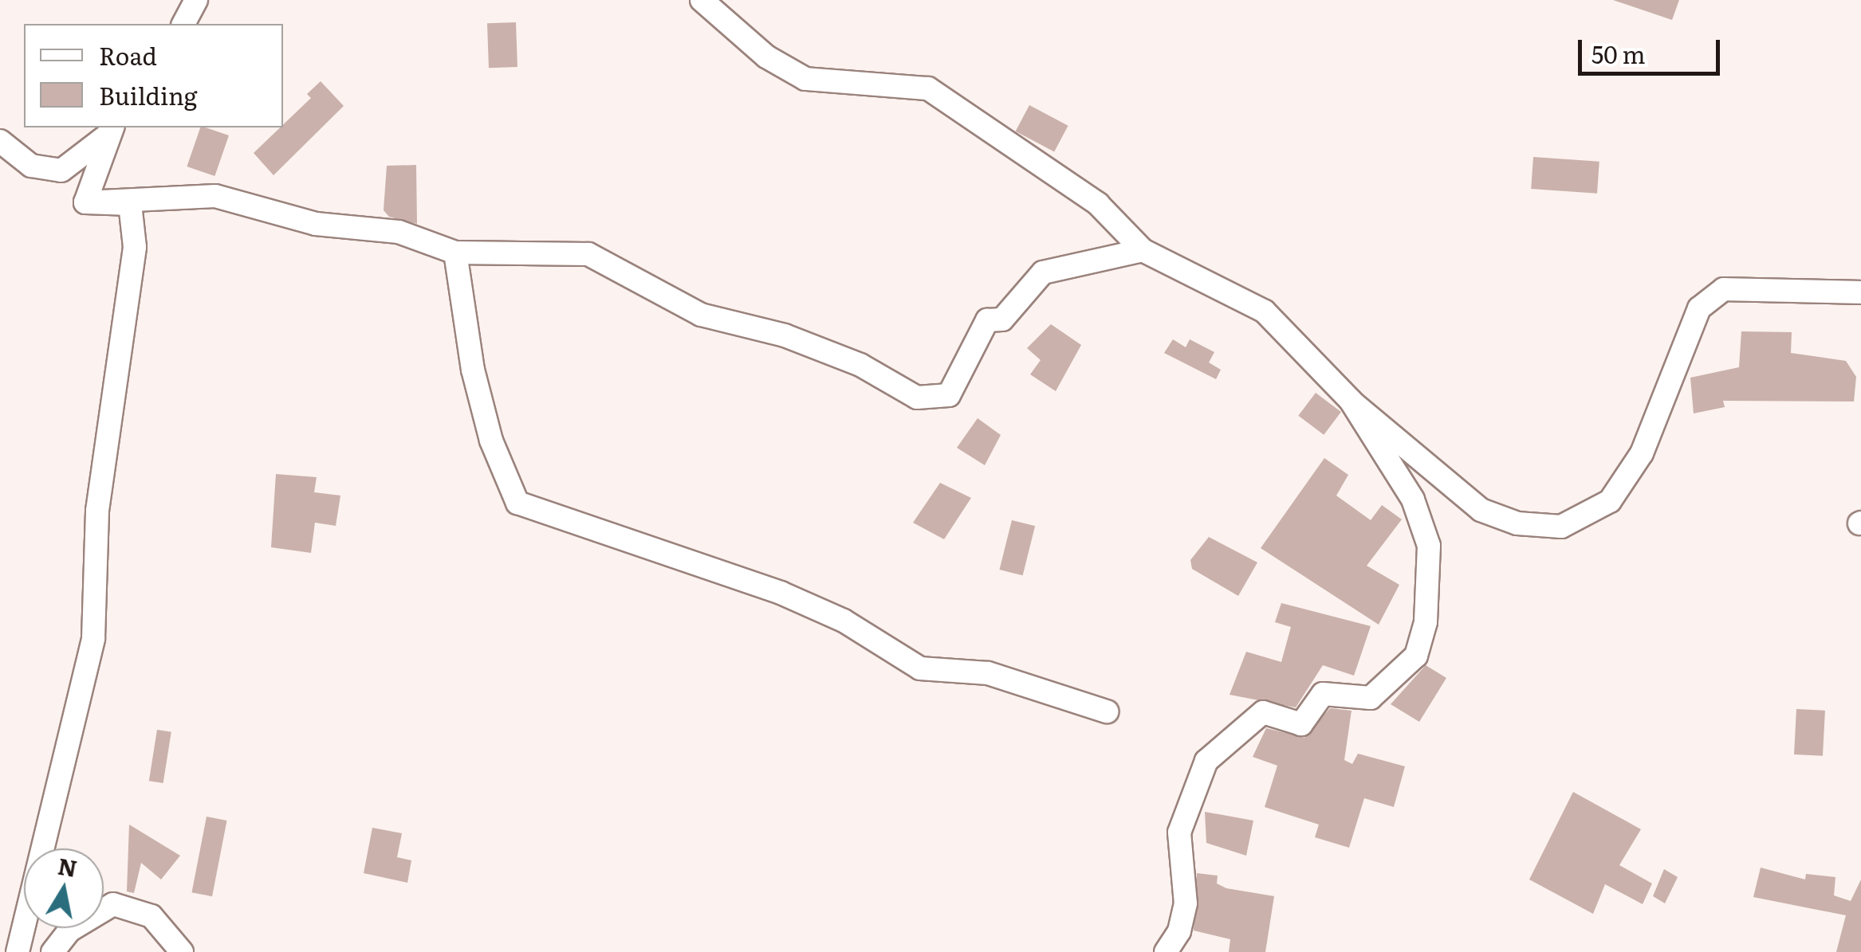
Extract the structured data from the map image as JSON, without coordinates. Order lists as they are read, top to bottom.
{
  "legend": ["Road", "Building"],
  "scale_bar": "50 m",
  "north": "top"
}
